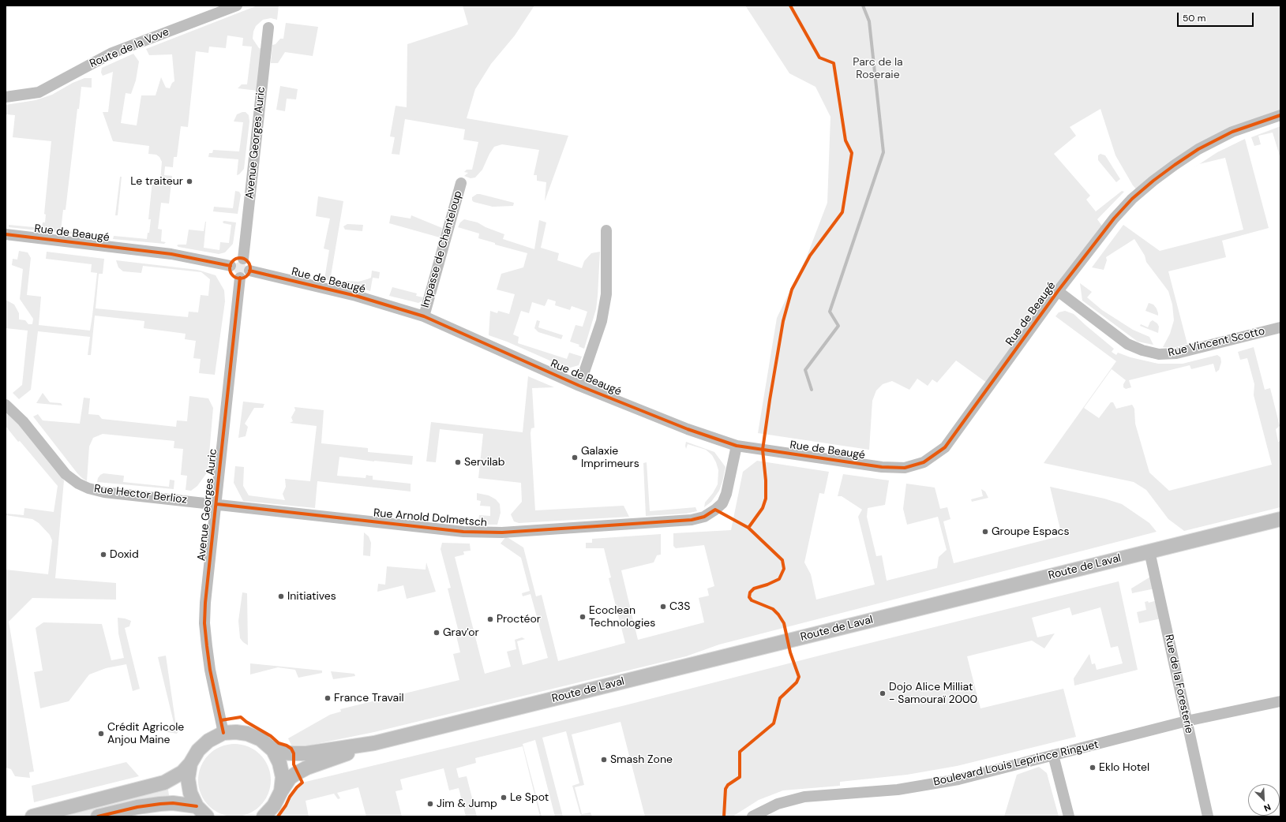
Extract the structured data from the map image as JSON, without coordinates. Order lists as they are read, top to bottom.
{
  "streets": {
    "main road": ["Route de Laval"],
    "street": [
      "Route de la Vove",
      "Avenue Georges Auric",
      "Rue de Beaugé",
      "Impasse de Chanteloup",
      "Rue Vincent Scotto",
      "Rue Hector Berlioz",
      "Rue Arnold Dolmetsch",
      "Rue de la Foresterie",
      "Boulevard Louis Leprince Ringuet"
    ]
  },
  "crossings": [
    ["Avenue Georges Auric", "Rue de Beaugé"],
    ["Avenue Georges Auric", "Rue Hector Berlioz"],
    ["Avenue Georges Auric", "Rue Arnold Dolmetsch"],
    ["Rue de Beaugé", "Impasse de Chanteloup"],
    ["Rue de Beaugé", "Rue Vincent Scotto"],
    ["Rue de Beaugé", "Rue Arnold Dolmetsch"],
    ["Rue Hector Berlioz", "Rue Arnold Dolmetsch"],
    ["Route de Laval", "Rue de la Foresterie"],
    ["Rue de la Foresterie", "Boulevard Louis Leprince Ringuet"]
  ],
  "parks": ["Parc de la Roseraie"],
  "places": [
    "Le traiteur",
    "Galaxie Imprimeurs",
    "Servilab",
    "Groupe Espacs",
    "Doxid",
    "Initiatives",
    "C3S",
    "Ecoclean Technologies",
    "Proctéor",
    "Grav'or",
    "Dojo Alice Milliat - Samouraï 2000",
    "France Travail",
    "Crédit Agricole Anjou Maine",
    "Smash Zone",
    "Eklo Hotel",
    "Le Spot",
    "Jim & Jump"
  ],
  "scale_bar": "50 m",
  "north": "bottom right"
}
